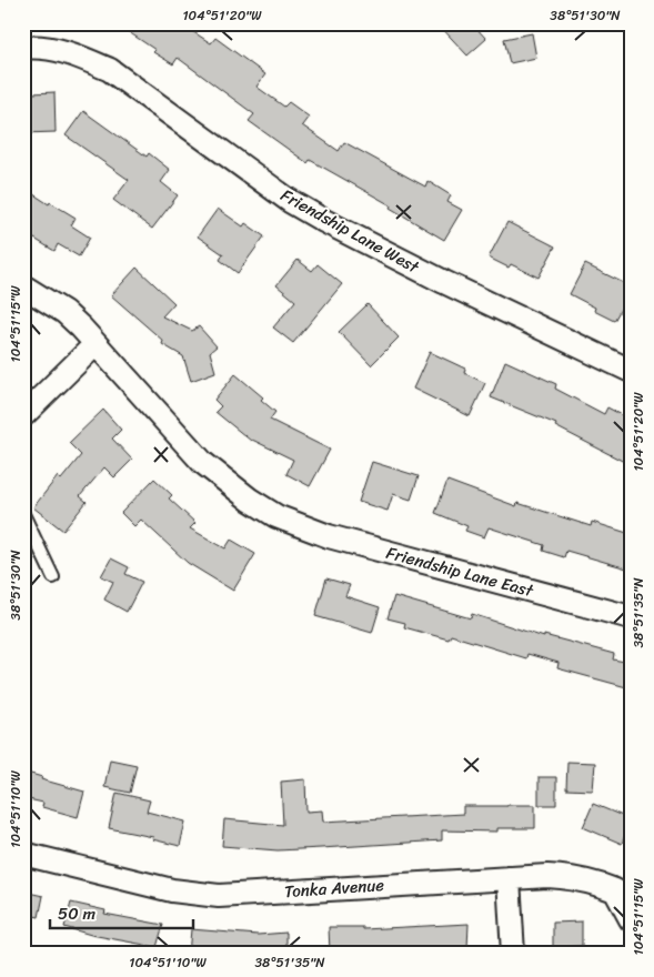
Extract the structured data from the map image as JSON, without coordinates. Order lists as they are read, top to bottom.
{
  "streets": {
    "street": ["Friendship Lane West", "Friendship Lane East", "Tonka Avenue"]
  },
  "scale_bar": "50 m",
  "coordinates": [
    "104°51'20\"W",
    "38°51'30\"N",
    "104°51'15\"W",
    "38°51'35\"N",
    "104°51'10\"W"
  ]
}
